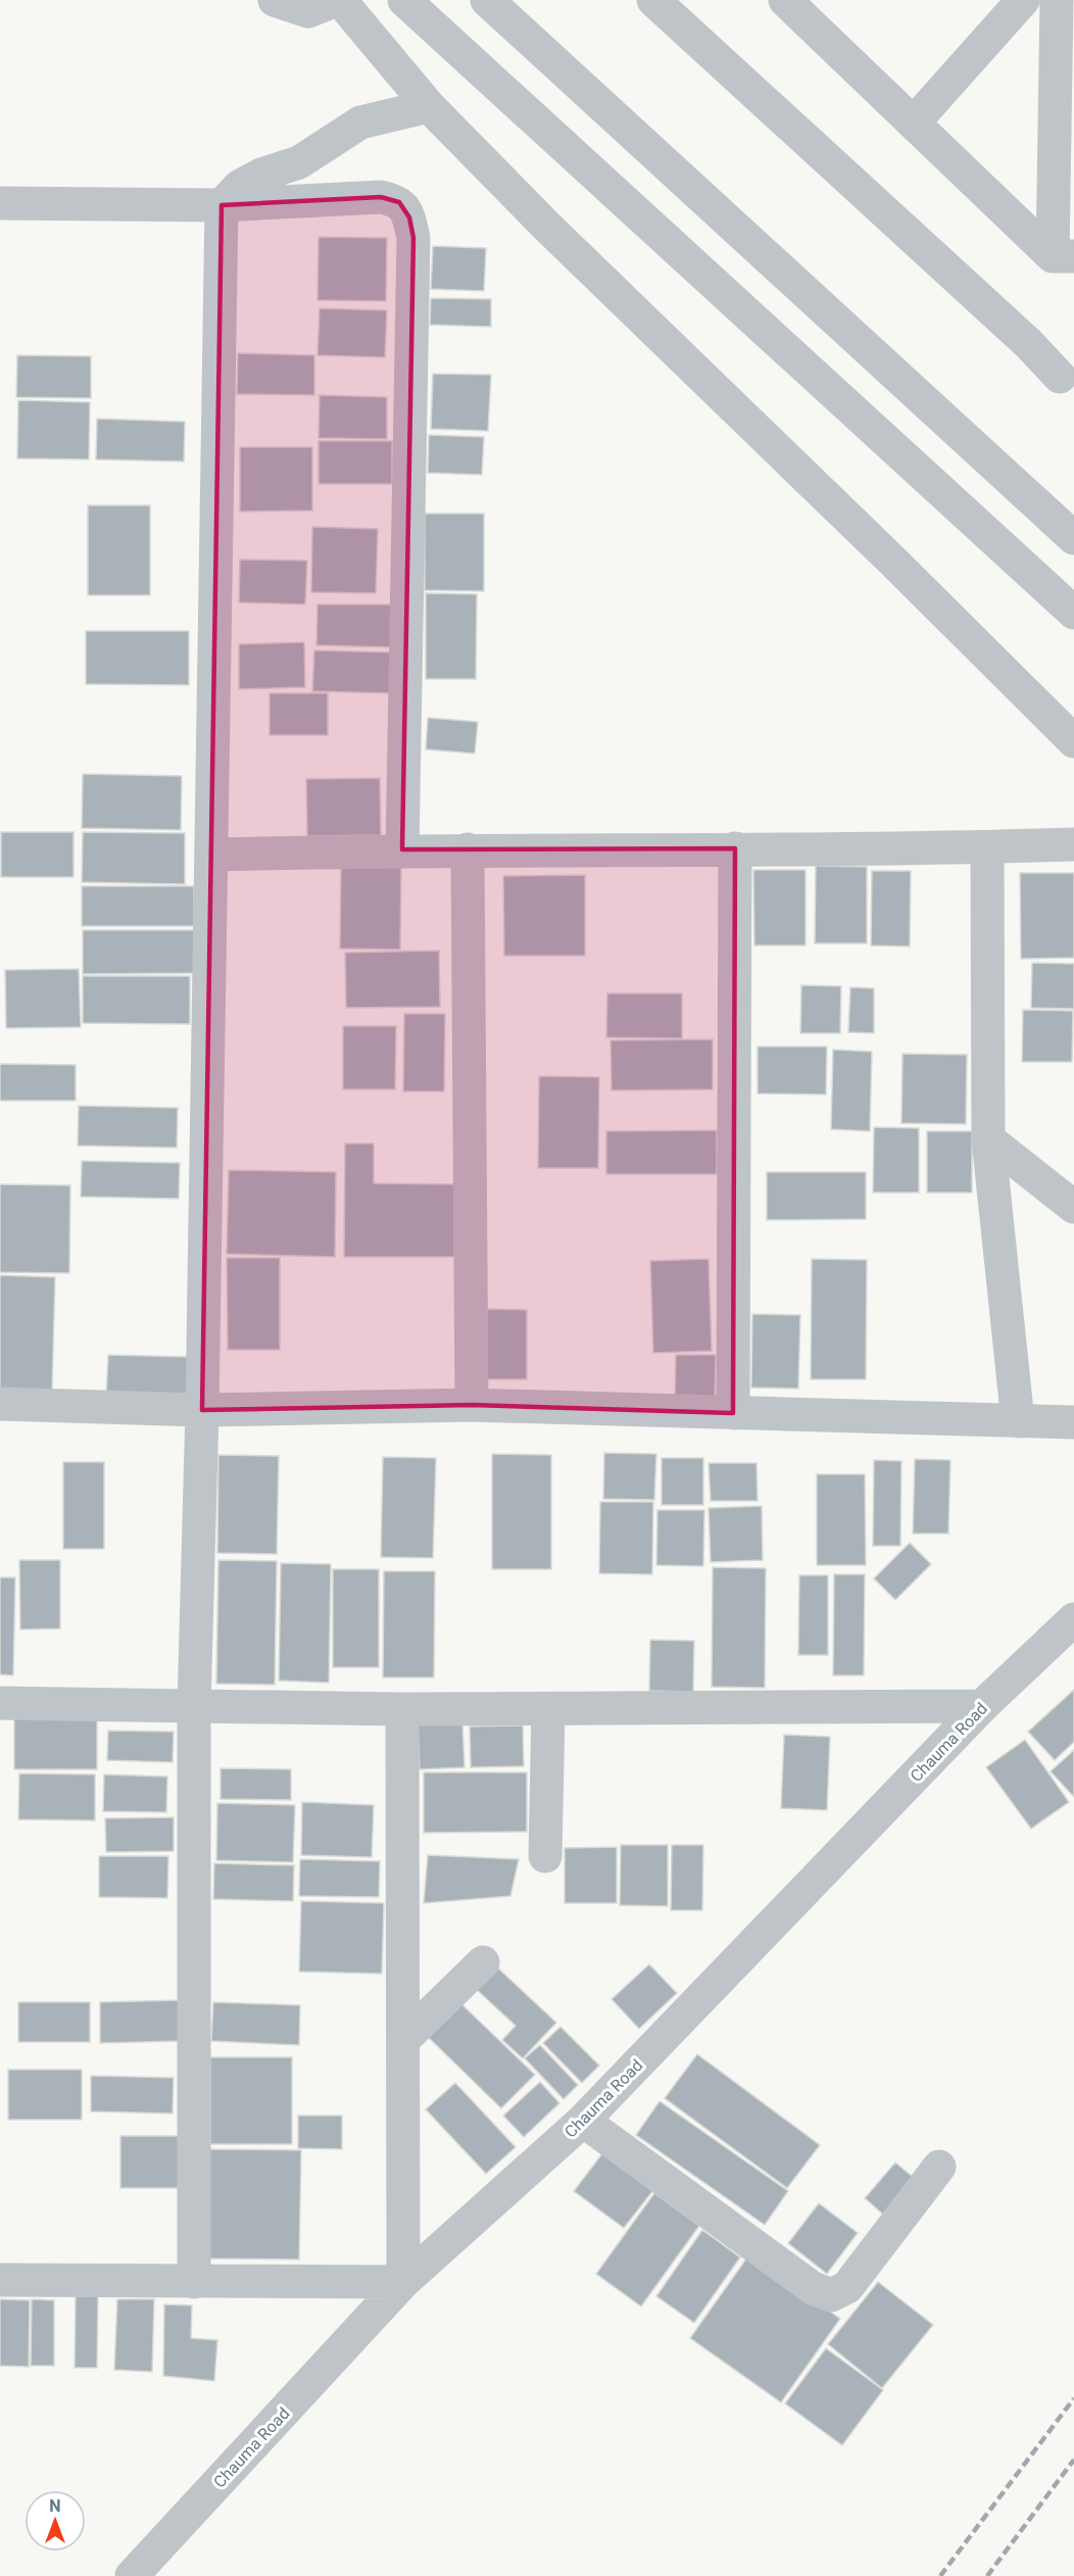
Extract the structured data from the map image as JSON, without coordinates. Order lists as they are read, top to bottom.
{
  "streets": {
    "street": ["Chauma Road"]
  },
  "north": "top"
}
